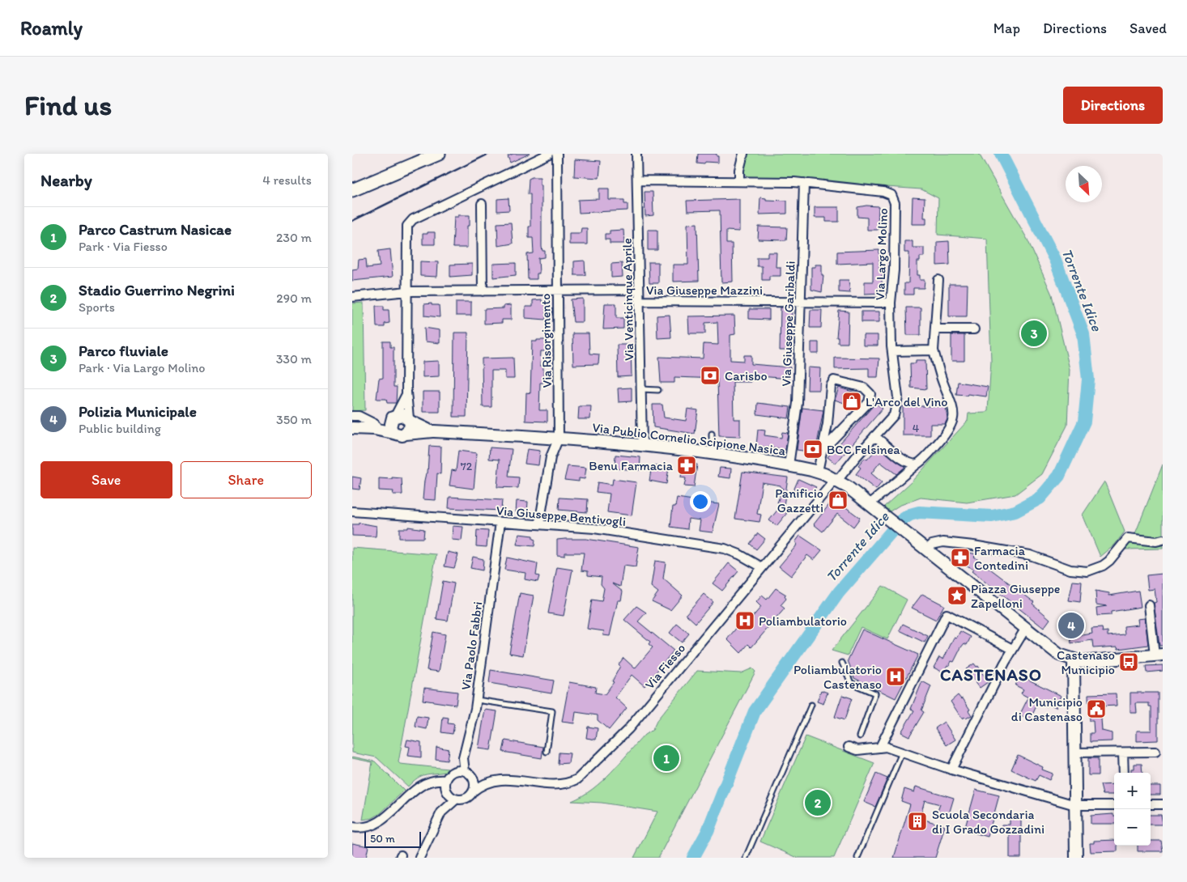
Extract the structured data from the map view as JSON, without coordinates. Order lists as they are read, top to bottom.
{
  "streets": {
    "street": [
      "Via Largo Molino",
      "Via Giuseppe Mazzini",
      "Via Venticinque Aprile",
      "Via Giuseppe Garibaldi",
      "Via Risorgimento",
      "Via Publio Cornelio Scipione Nasica",
      "Via Giuseppe Bentivogli",
      "Via Paolo Fabbri",
      "Via Fiesso"
    ]
  },
  "crossings": [
    ["Via Largo Molino", "Via Giuseppe Mazzini"],
    ["Via Largo Molino", "Via Venticinque Aprile"],
    ["Via Largo Molino", "Via Giuseppe Garibaldi"],
    ["Via Largo Molino", "Via Publio Cornelio Scipione Nasica"],
    ["Via Largo Molino", "Via Fiesso"],
    ["Via Giuseppe Mazzini", "Via Venticinque Aprile"],
    ["Via Giuseppe Mazzini", "Via Giuseppe Garibaldi"],
    ["Via Giuseppe Mazzini", "Via Risorgimento"],
    ["Via Venticinque Aprile", "Via Publio Cornelio Scipione Nasica"],
    ["Via Giuseppe Garibaldi", "Via Publio Cornelio Scipione Nasica"],
    ["Via Risorgimento", "Via Publio Cornelio Scipione Nasica"],
    ["Via Risorgimento", "Via Giuseppe Bentivogli"],
    ["Via Publio Cornelio Scipione Nasica", "Via Fiesso"],
    ["Via Giuseppe Bentivogli", "Via Paolo Fabbri"],
    ["Via Giuseppe Bentivogli", "Via Fiesso"],
    ["Via Paolo Fabbri", "Via Fiesso"]
  ],
  "districts": ["CASTENASO"],
  "water": ["Torrente Idice"],
  "places": {
    "bank": ["Carisbo", "BCC Felsinea"],
    "shop": ["L'Arco del Vino", "Panificio Gazzetti"],
    "pharmacy": ["Benu Farmacia", "Farmacia Contedini"],
    "place": ["Piazza Giuseppe Zapelloni"],
    "hospital": ["Poliambulatorio", "Poliambulatorio Castenaso"],
    "bus stop": ["Castenaso Municipio"],
    "public building": ["Municipio di Castenaso"],
    "building": ["Scuola Secondaria di I Grado Gozzadini"]
  },
  "house_numbers": ["4", "72"],
  "scale_bar": "50 m",
  "north": "bottom right",
  "page": {
    "header": "Roamly",
    "nav": ["Map", "Directions", "Saved"],
    "buttons": [
      "Directions",
      ["Save", "Share"]
    ],
    "title": "Find us",
    "heading": ["Nearby", "4 results"],
    "list": [
      {
        "mark": "1",
        "name": "Parco Castrum Nasicae",
        "note": "Park · Via Fiesso",
        "value": "230 m"
      },
      {
        "mark": "2",
        "name": "Stadio Guerrino Negrini",
        "note": "Sports",
        "value": "290 m"
      },
      {
        "mark": "3",
        "name": "Parco fluviale",
        "note": "Park · Via Largo Molino",
        "value": "330 m"
      },
      {
        "mark": "4",
        "name": "Polizia Municipale",
        "note": "Public building",
        "value": "350 m"
      }
    ],
    "pins": [
      "3",
      "4",
      "1",
      "2"
    ],
    "map_buttons": ["+", "−"],
    "scale": "50 m"
  }
}
